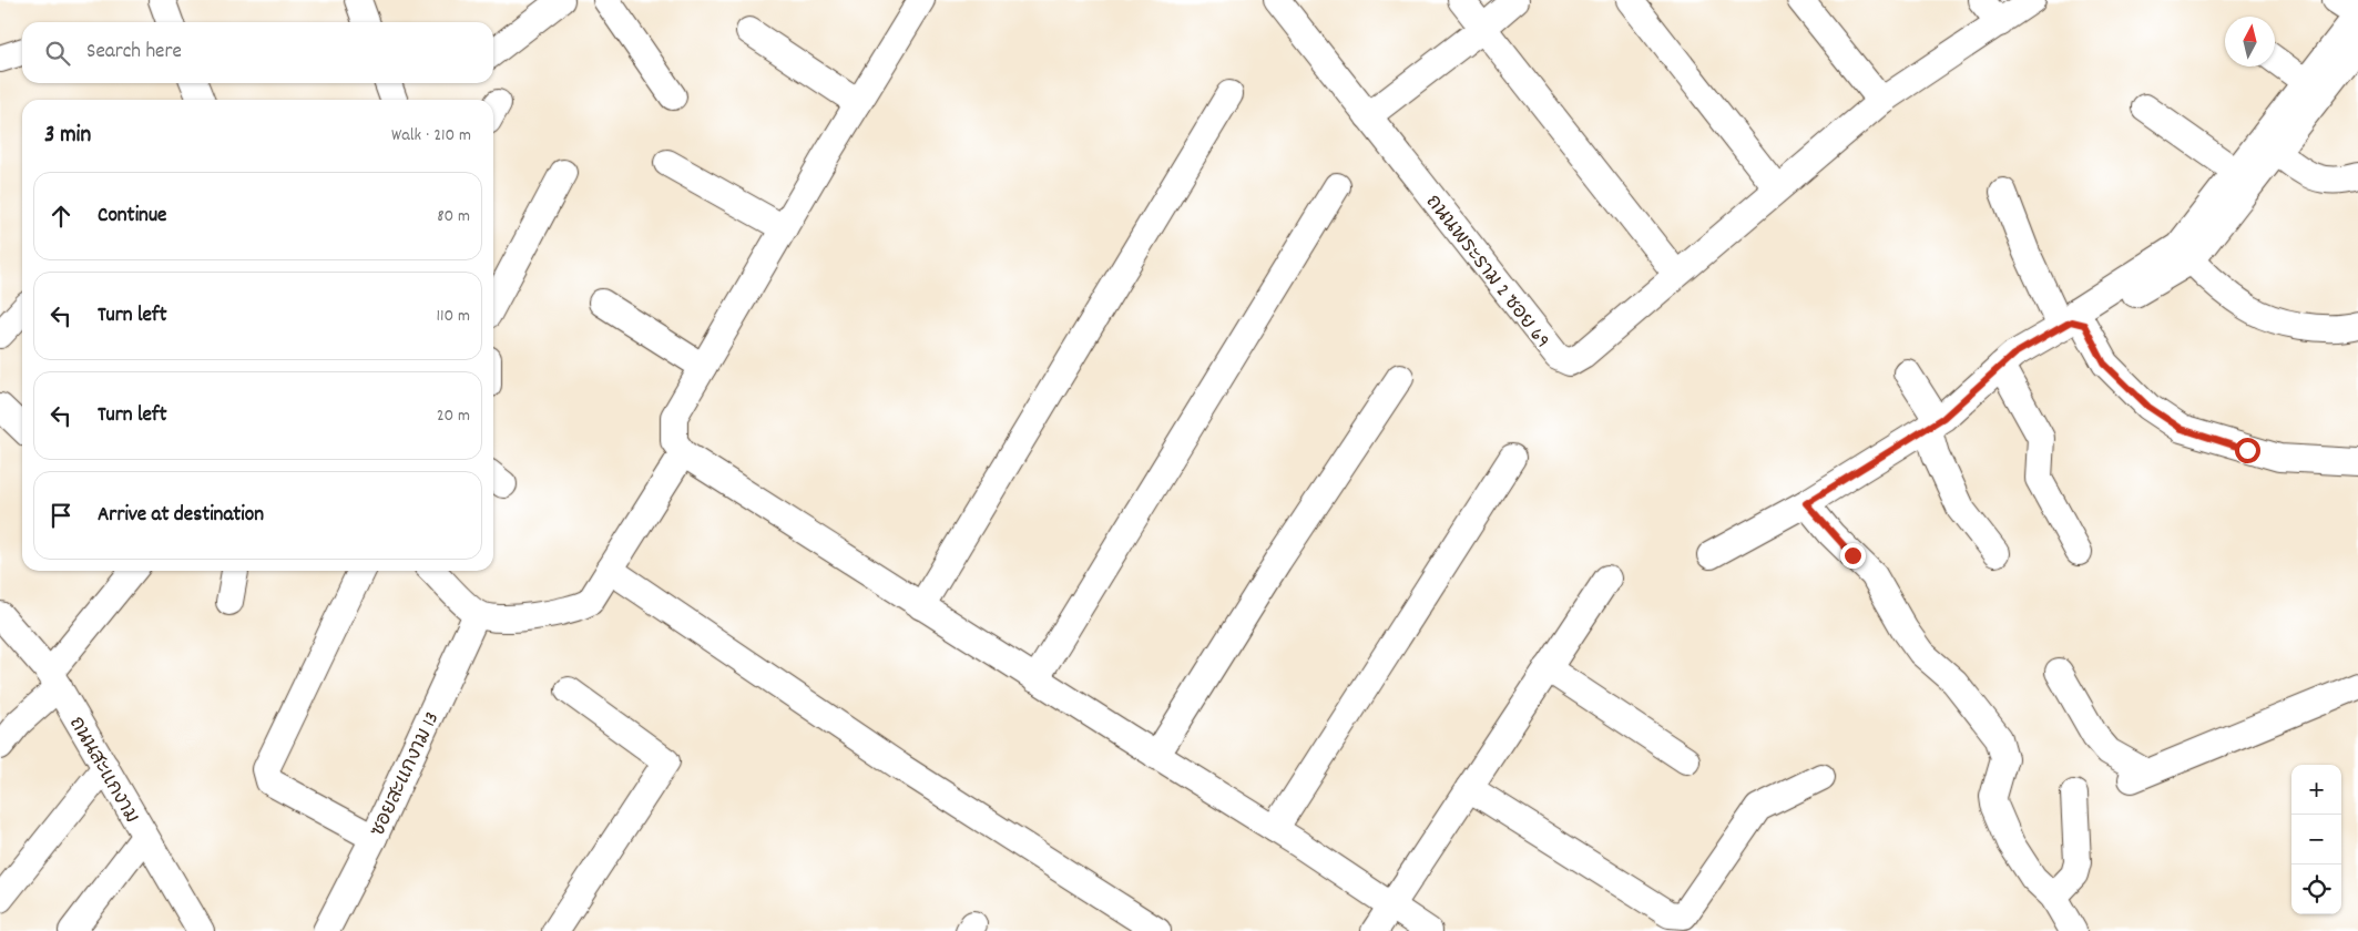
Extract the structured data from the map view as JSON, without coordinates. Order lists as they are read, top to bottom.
{
  "streets": {
    "street": ["ถนนพระราม 2 ซอย 69", "ถนนสะแกงาม", "ซอยสะแกงาม 13"]
  },
  "north": "top",
  "page": {
    "search": "Search here",
    "heading": ["3 min", "Walk · 210 m"],
    "list": [
      ["Continue", "80 m"],
      ["Turn left", "110 m"],
      ["Turn left", "20 m"],
      "Arrive at destination"
    ],
    "map_buttons": ["+", "−"]
  }
}
